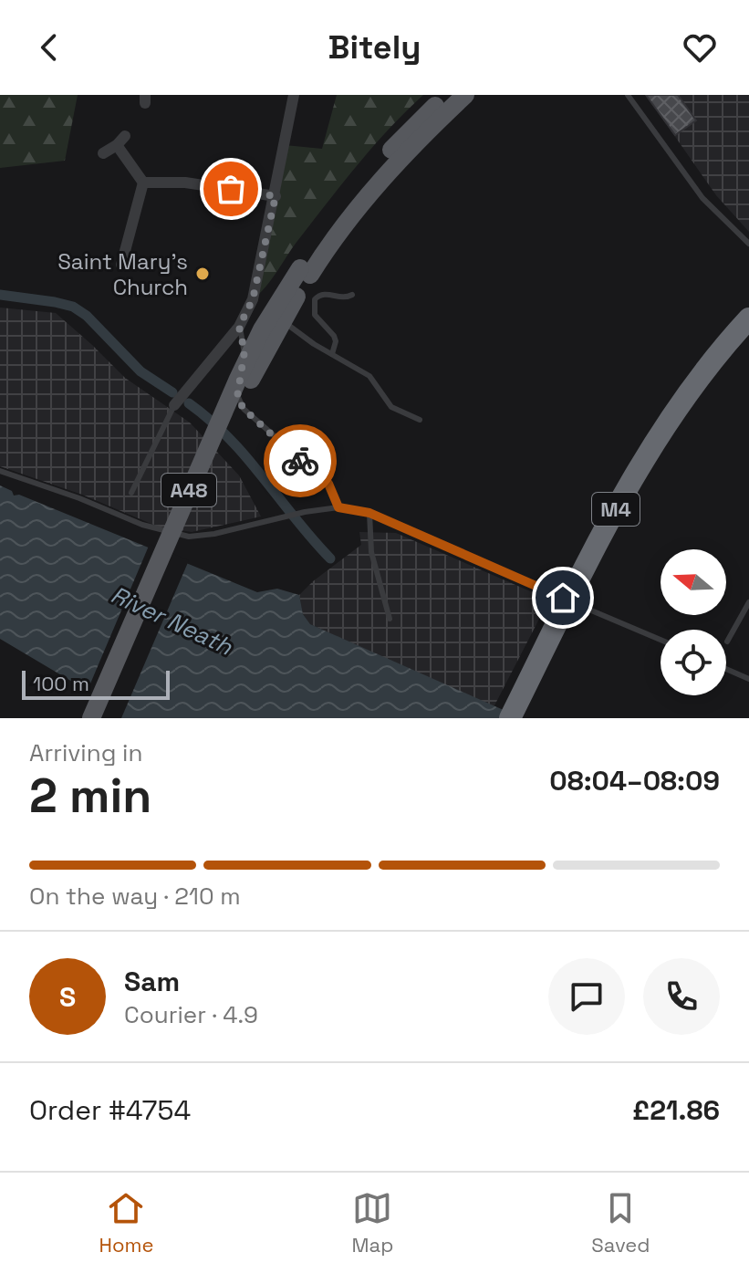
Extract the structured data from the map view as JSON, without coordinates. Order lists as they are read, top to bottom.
{
  "streets": {
    "highway": ["M4"],
    "main road": ["A48"]
  },
  "water": ["River Neath"],
  "places": ["Saint Mary's Church"],
  "scale_bar": "100 m",
  "north": "left",
  "page": {
    "header": "Bitely",
    "scale": "100 m",
    "heading": ["2 min", "Arriving in", "08:04–08:09"],
    "panel": [
      "Sam",
      "Courier · 4.9",
      "Order #4754",
      "£21.86"
    ],
    "bar": "On the way · 210 m",
    "round": "S",
    "tabs": ["Home", "Map", "Saved"]
  }
}
